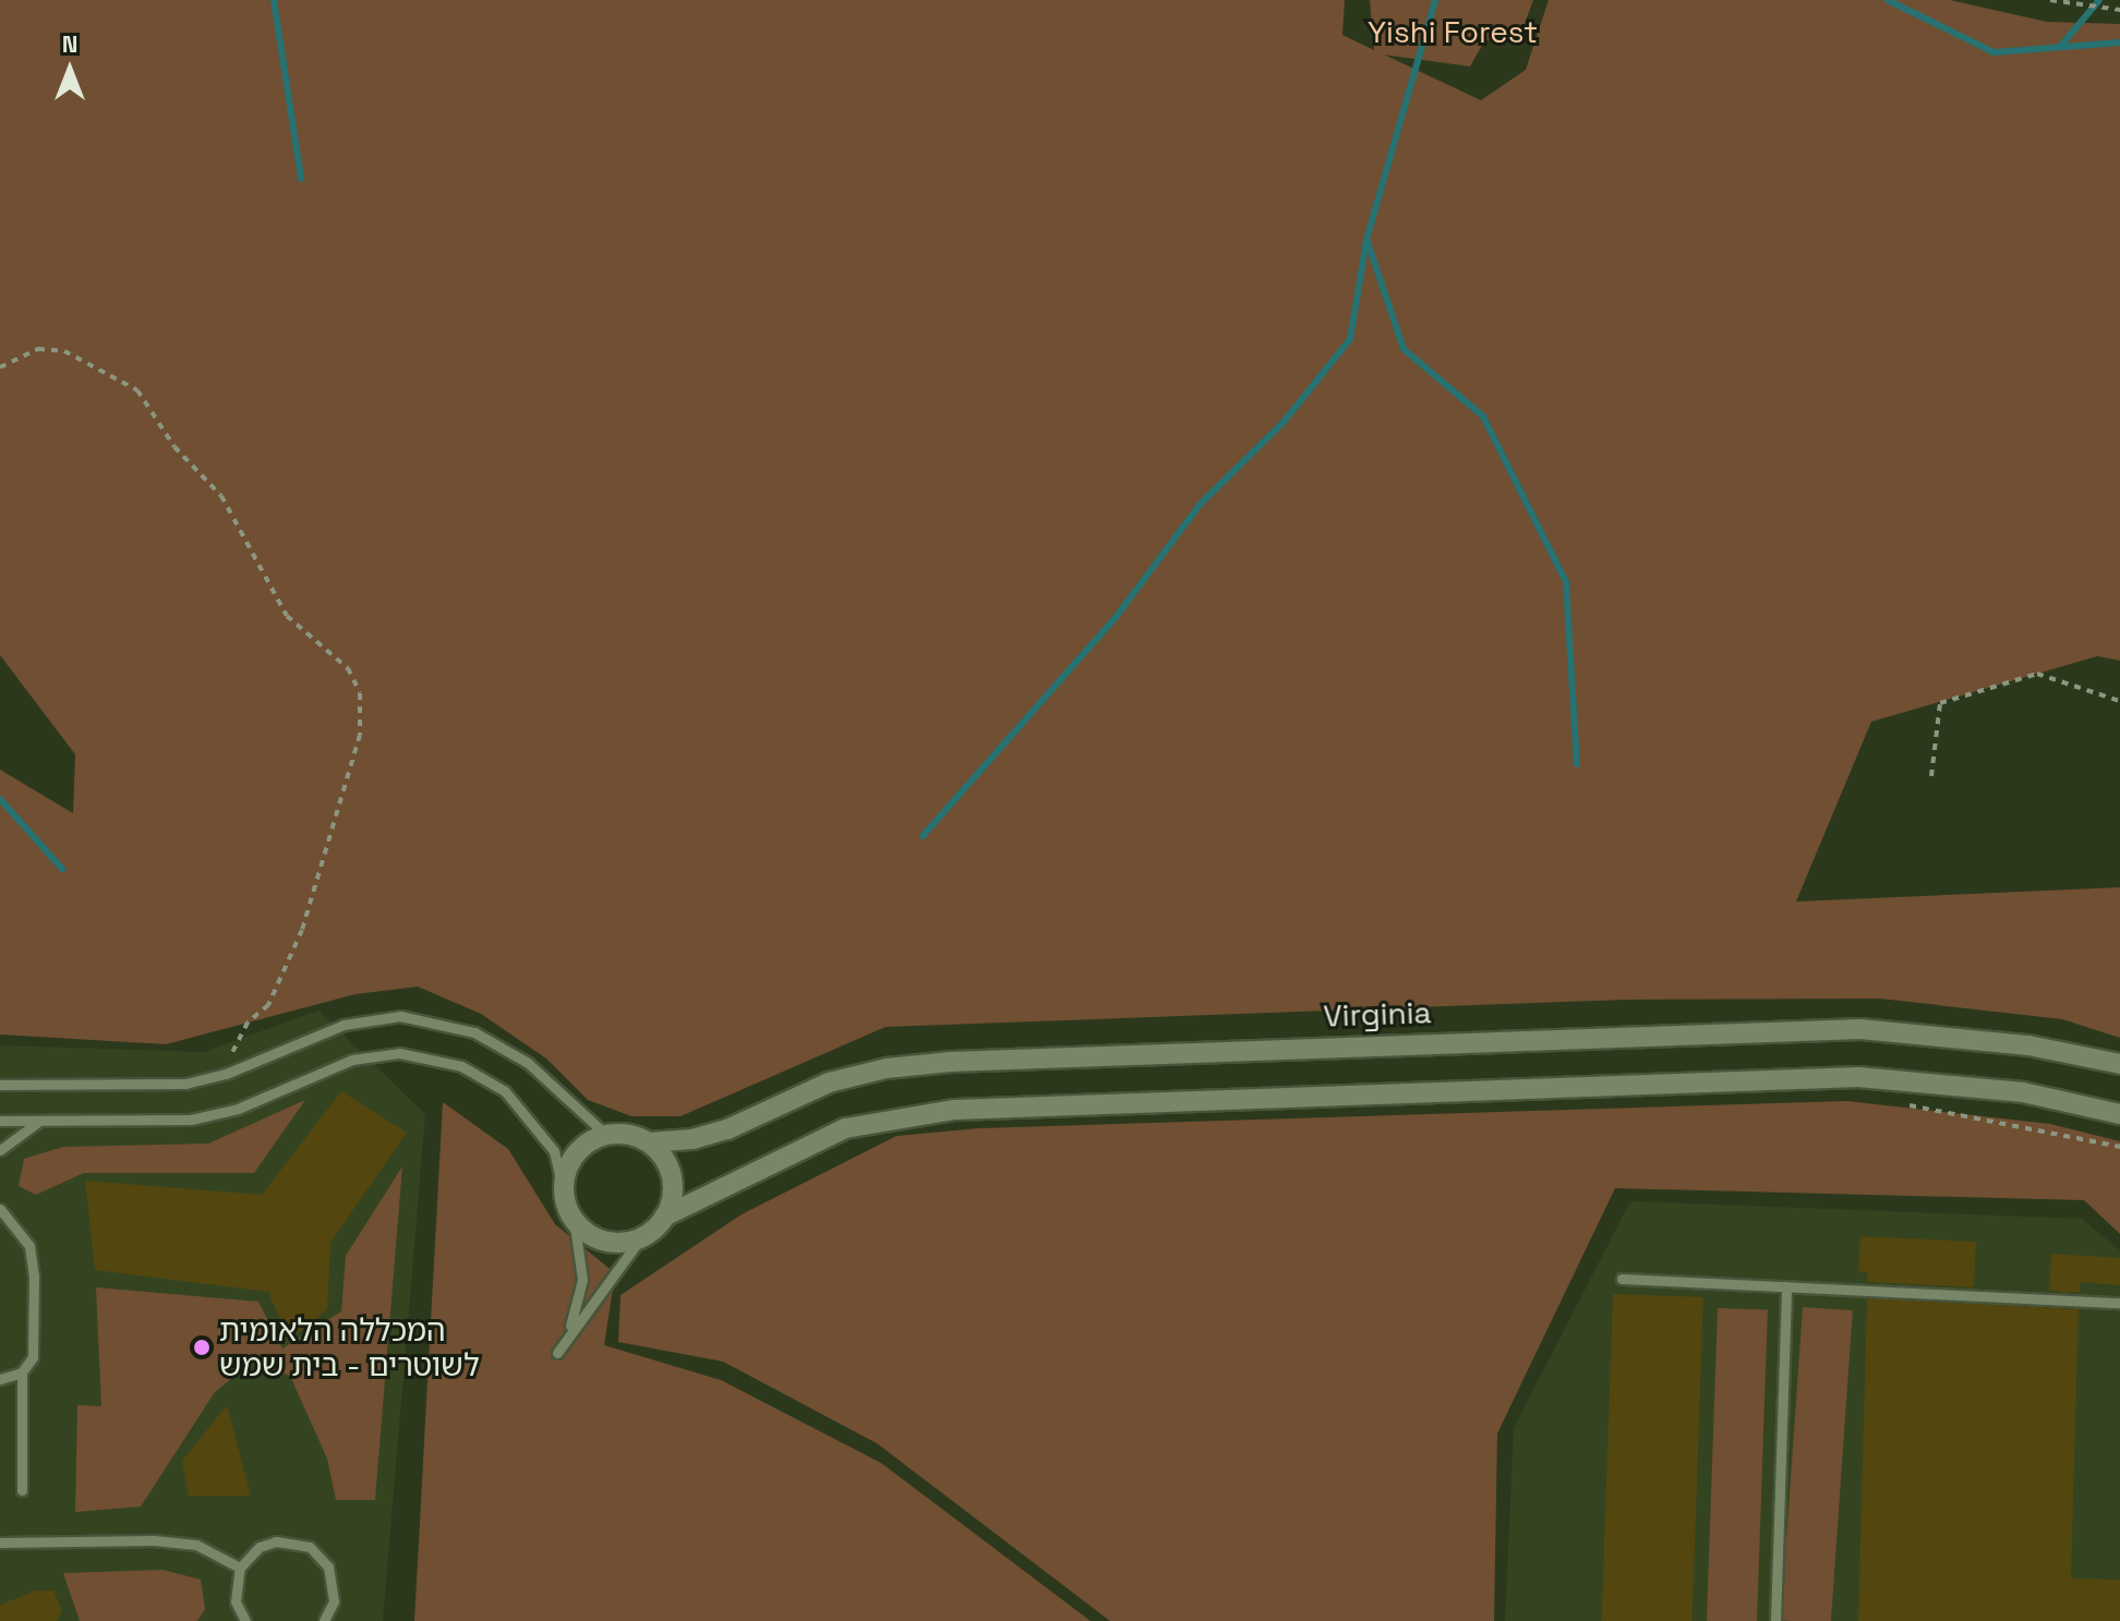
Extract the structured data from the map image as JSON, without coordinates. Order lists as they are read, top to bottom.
{
  "streets": {
    "street": ["Virginia"]
  },
  "parks": ["Yishi Forest"],
  "places": ["המכללה הלאומית לשוטרים - בית שמש"],
  "north": "top"
}
